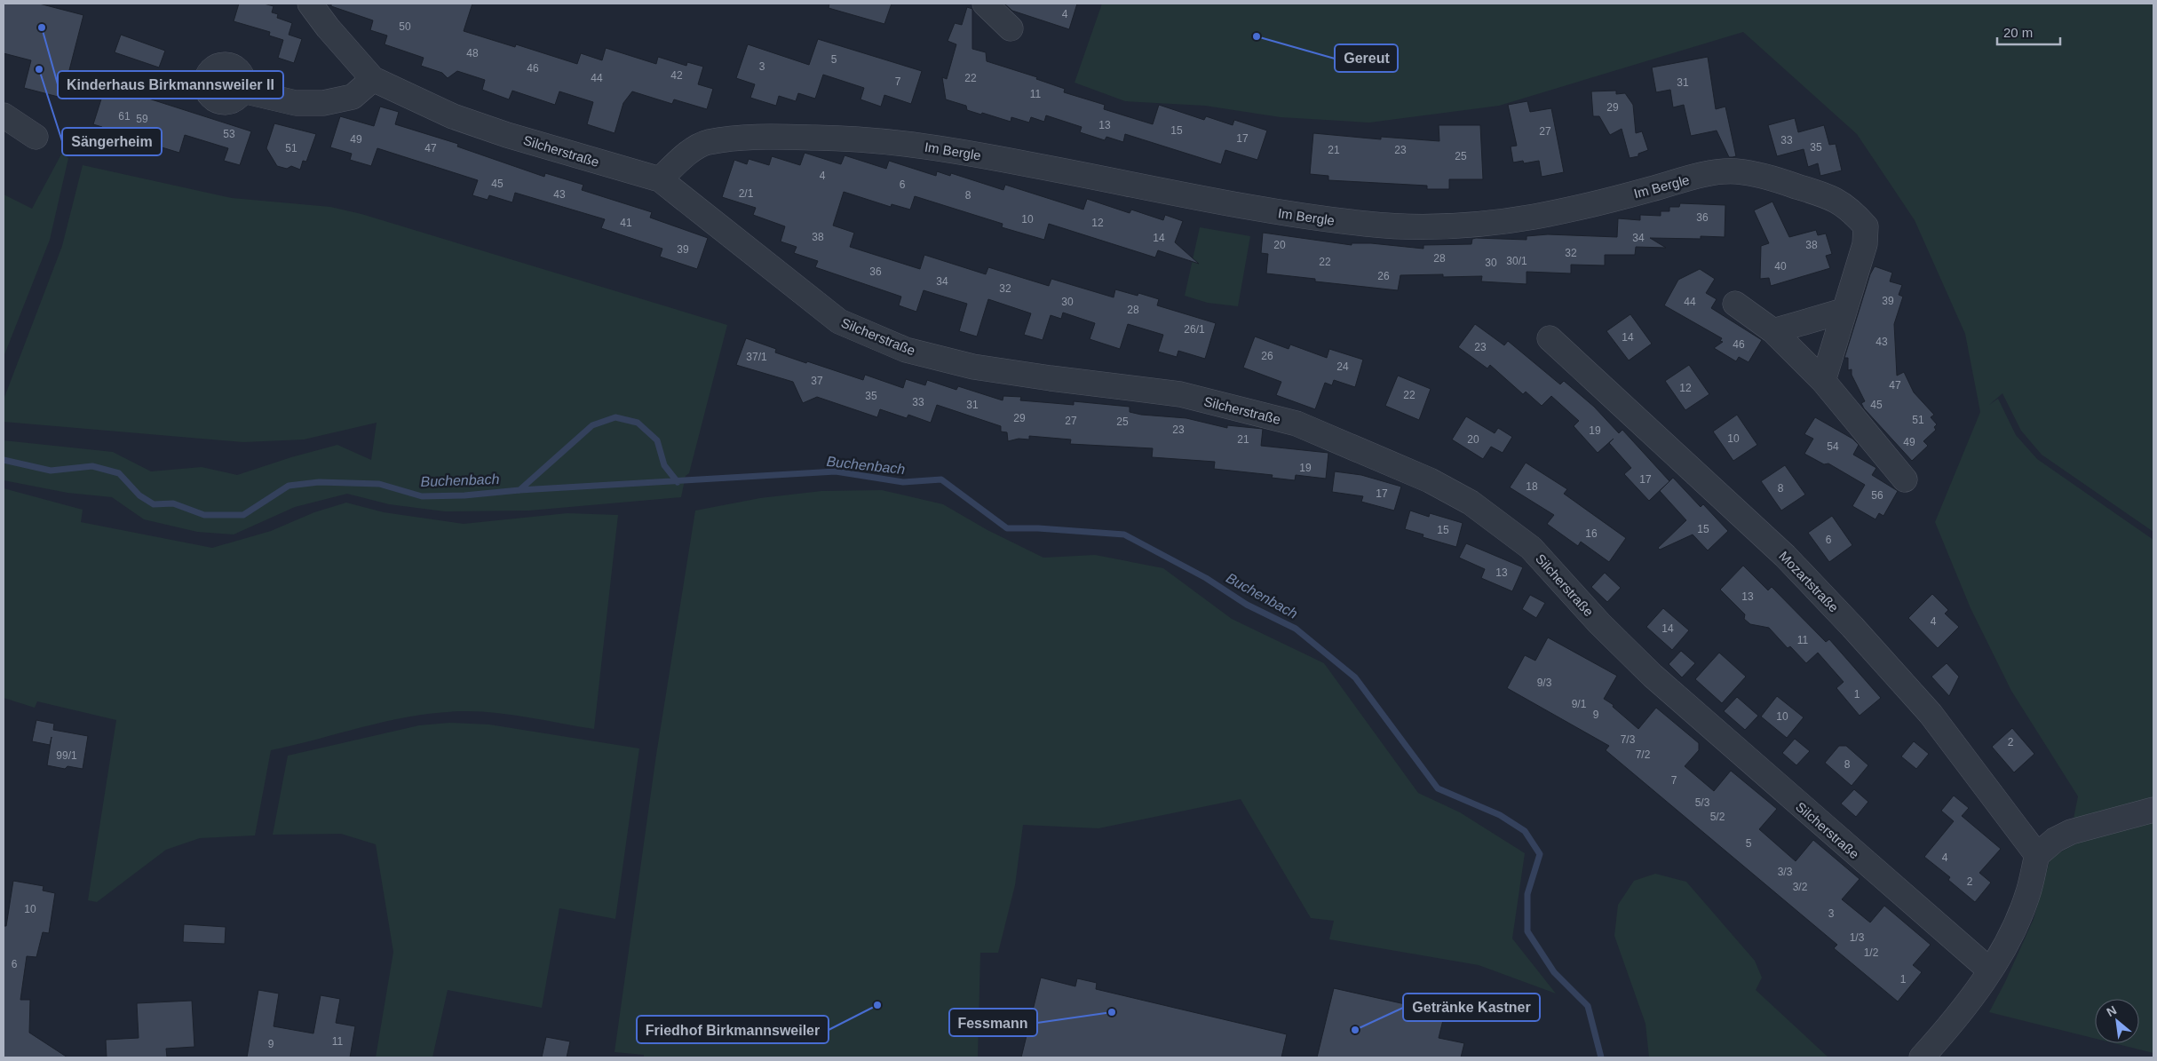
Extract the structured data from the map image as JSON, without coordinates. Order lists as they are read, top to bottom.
{
  "streets": {
    "street": ["Silcherstraße", "Im Bergle", "Mozartstraße"]
  },
  "crossings": [
    ["Silcherstraße", "Im Bergle"]
  ],
  "water": ["Buchenbach"],
  "places": [
    "Kinderhaus Birkmannsweiler II",
    "Gereut",
    "Sängerheim",
    "Friedhof Birkmannsweiler",
    "Fessmann",
    "Getränke Kastner"
  ],
  "house_numbers": [
    "4",
    "50",
    "48",
    "5",
    "3",
    "46",
    "42",
    "44",
    "22",
    "7",
    "31",
    "11",
    "29",
    "61",
    "59",
    "13",
    "15",
    "27",
    "53",
    "17",
    "49",
    "33",
    "35",
    "51",
    "47",
    "21",
    "23",
    "25",
    "4",
    "45",
    "6",
    "2/1",
    "43",
    "8",
    "36",
    "10",
    "41",
    "12",
    "38",
    "14",
    "34",
    "20",
    "38",
    "39",
    "32",
    "28",
    "30/1",
    "22",
    "30",
    "40",
    "36",
    "26",
    "34",
    "32",
    "39",
    "30",
    "44",
    "28",
    "26/1",
    "14",
    "43",
    "46",
    "23",
    "26",
    "37/1",
    "24",
    "37",
    "47",
    "12",
    "22",
    "35",
    "33",
    "31",
    "45",
    "29",
    "51",
    "27",
    "25",
    "23",
    "19",
    "10",
    "21",
    "20",
    "49",
    "54",
    "19",
    "17",
    "18",
    "8",
    "17",
    "56",
    "15",
    "15",
    "16",
    "6",
    "13",
    "13",
    "4",
    "14",
    "11",
    "9/3",
    "1",
    "9/1",
    "9",
    "10",
    "7/3",
    "2",
    "7/2",
    "99/1",
    "8",
    "7",
    "5/3",
    "5/2",
    "5",
    "4",
    "3/3",
    "2",
    "3/2",
    "10",
    "3",
    "1/3",
    "1/2",
    "6",
    "1",
    "11",
    "9"
  ],
  "scale_bar": "20 m",
  "north": "top left"
}
